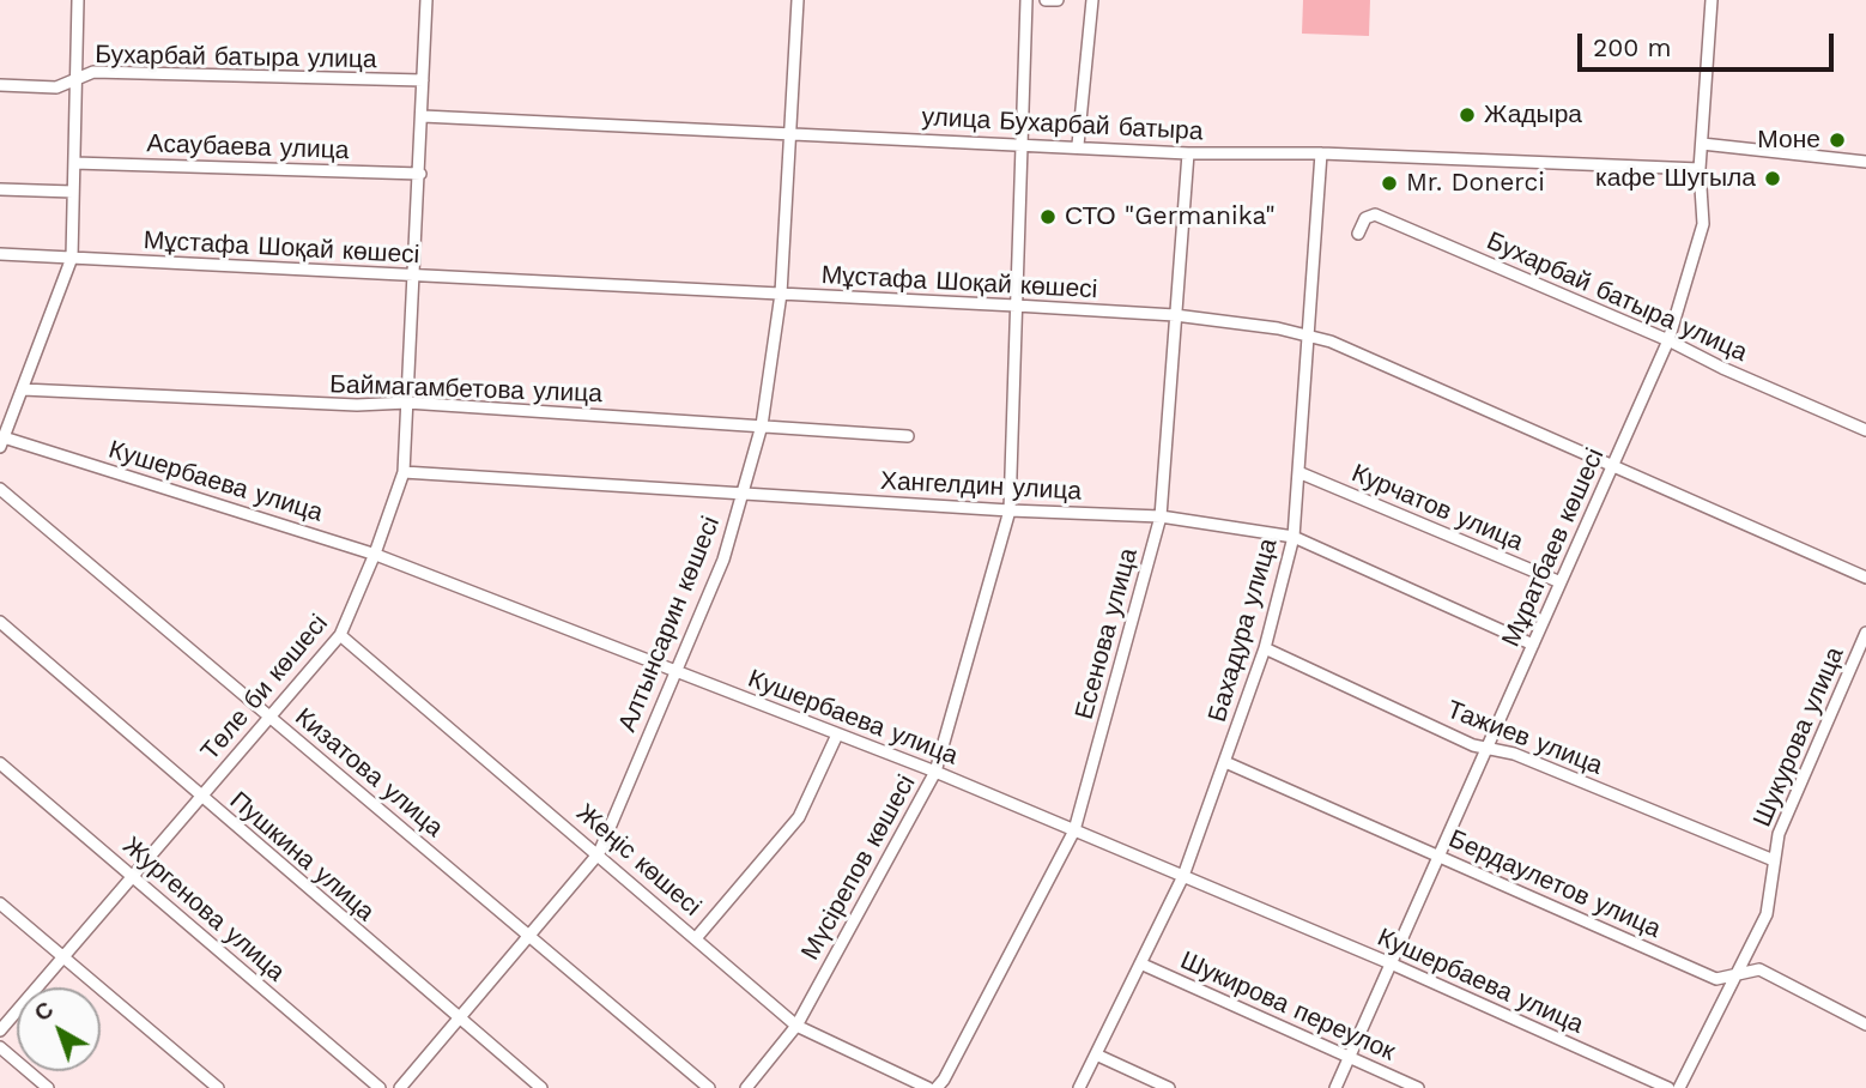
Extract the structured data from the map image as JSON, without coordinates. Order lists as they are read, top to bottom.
{
  "streets": {
    "street": [
      "Бухарбай батыра улица",
      "улица Бухарбай батыра",
      "Асаубаева улица",
      "Мұстафа Шоқай көшесі",
      "Баймагамбетова улица",
      "Кушербаева улица",
      "Хангелдин улица",
      "Курчатов улица",
      "Мұратбаев көшесі",
      "Алтынсарин көшесі",
      "Бахадура улица",
      "Есенова улица",
      "Төле би көшесі",
      "Шукурова улица",
      "Тажиев улица",
      "Кизатова улица",
      "Пушкина улица",
      "Жеңіс көшесі",
      "Мүсірепов көшесі",
      "Бердаулетов улица",
      "Жургенова улица",
      "Шукирова переулок"
    ]
  },
  "crossings": [
    ["Бухарбай батыра улица", "Мұратбаев көшесі"],
    ["Бухарбай батыра улица", "Төле би көшесі"],
    ["улица Бухарбай батыра", "Мұратбаев көшесі"],
    ["улица Бухарбай батыра", "Алтынсарин көшесі"],
    ["улица Бухарбай батыра", "Бахадура улица"],
    ["улица Бухарбай батыра", "Есенова улица"],
    ["улица Бухарбай батыра", "Төле би көшесі"],
    ["улица Бухарбай батыра", "Мүсірепов көшесі"],
    ["Асаубаева улица", "Төле би көшесі"],
    ["Мұстафа Шоқай көшесі", "Мұратбаев көшесі"],
    ["Мұстафа Шоқай көшесі", "Алтынсарин көшесі"],
    ["Мұстафа Шоқай көшесі", "Бахадура улица"],
    ["Мұстафа Шоқай көшесі", "Есенова улица"],
    ["Мұстафа Шоқай көшесі", "Төле би көшесі"],
    ["Мұстафа Шоқай көшесі", "Мүсірепов көшесі"],
    ["Баймагамбетова улица", "Алтынсарин көшесі"],
    ["Баймагамбетова улица", "Төле би көшесі"],
    ["Кушербаева улица", "Мұратбаев көшесі"],
    ["Кушербаева улица", "Алтынсарин көшесі"],
    ["Кушербаева улица", "Бахадура улица"],
    ["Кушербаева улица", "Есенова улица"],
    ["Кушербаева улица", "Төле би көшесі"],
    ["Кушербаева улица", "Мүсірепов көшесі"],
    ["Хангелдин улица", "Мұратбаев көшесі"],
    ["Хангелдин улица", "Алтынсарин көшесі"],
    ["Хангелдин улица", "Бахадура улица"],
    ["Хангелдин улица", "Есенова улица"],
    ["Хангелдин улица", "Төле би көшесі"],
    ["Хангелдин улица", "Мүсірепов көшесі"],
    ["Курчатов улица", "Мұратбаев көшесі"],
    ["Курчатов улица", "Бахадура улица"],
    ["Мұратбаев көшесі", "Тажиев улица"],
    ["Мұратбаев көшесі", "Бердаулетов улица"],
    ["Мұратбаев көшесі", "Шукирова переулок"],
    ["Алтынсарин көшесі", "Кизатова улица"],
    ["Алтынсарин көшесі", "Пушкина улица"],
    ["Алтынсарин көшесі", "Жеңіс көшесі"],
    ["Бахадура улица", "Тажиев улица"],
    ["Бахадура улица", "Бердаулетов улица"],
    ["Бахадура улица", "Шукирова переулок"],
    ["Төле би көшесі", "Кизатова улица"],
    ["Төле би көшесі", "Пушкина улица"],
    ["Төле би көшесі", "Жеңіс көшесі"],
    ["Төле би көшесі", "Жургенова улица"],
    ["Шукурова улица", "Тажиев улица"],
    ["Шукурова улица", "Бердаулетов улица"],
    ["Жеңіс көшесі", "Мүсірепов көшесі"]
  ],
  "places": [
    "Жадыра",
    "Моне",
    "кафе Шугыла",
    "Mr. Donerci",
    "СТО \"Germanika\""
  ],
  "scale_bar": "200 m",
  "north": "top left"
}
